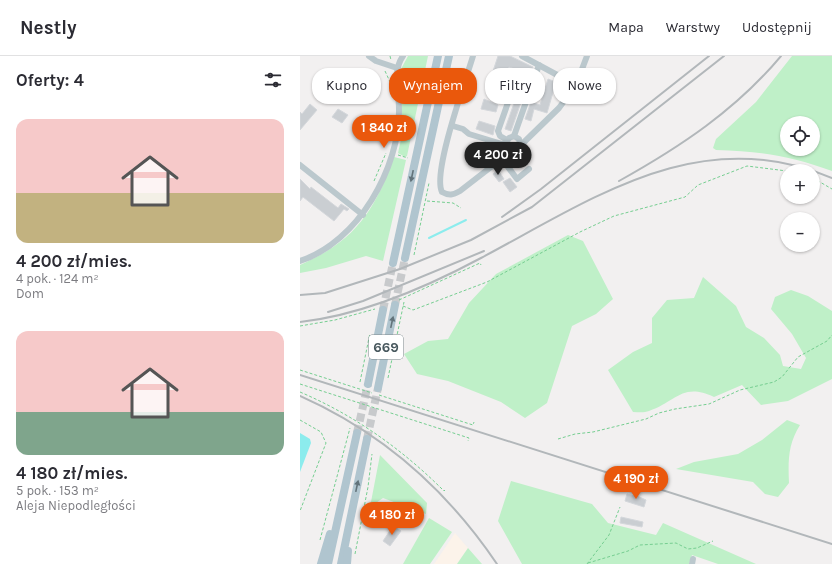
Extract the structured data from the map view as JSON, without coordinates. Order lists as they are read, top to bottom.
{
  "streets": {
    "main road": ["669"]
  },
  "page": {
    "header": "Nestly",
    "nav": ["Mapa", "Warstwy", "Udostępnij"],
    "heading": "Oferty: 4",
    "chip": [
      "Kupno",
      "Wynajem",
      "Filtry",
      "Nowe"
    ],
    "list": [
      {
        "name": "4 200 zł/mies.",
        "note": "4 pok. · 124 m² · Dom"
      },
      {
        "name": "4 180 zł/mies.",
        "note": "5 pok. · 153 m² · Aleja Niepodległości"
      }
    ],
    "price": [
      "1 840 zł",
      "4 200 zł",
      "4 190 zł",
      "4 180 zł"
    ],
    "map_buttons": ["+", "−"]
  }
}
